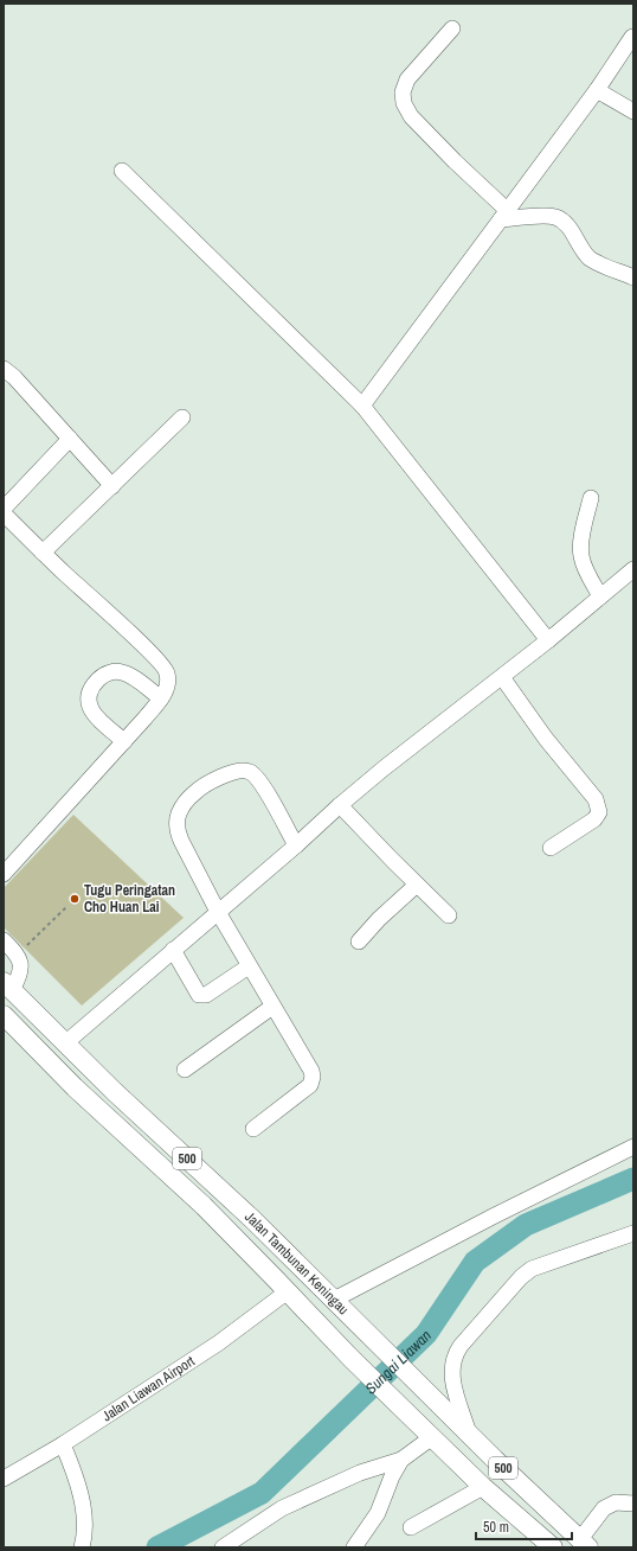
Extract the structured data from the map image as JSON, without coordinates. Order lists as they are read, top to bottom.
{
  "streets": {
    "main road": ["500", "Jalan Tambunan Keningau"],
    "street": ["Jalan Liawan Airport"]
  },
  "crossings": [
    ["Jalan Tambunan Keningau", "Jalan Liawan Airport"]
  ],
  "water": ["Sungai Liawan"],
  "places": ["Tugu Peringatan Cho Huan Lai"],
  "scale_bar": "50 m"
}
